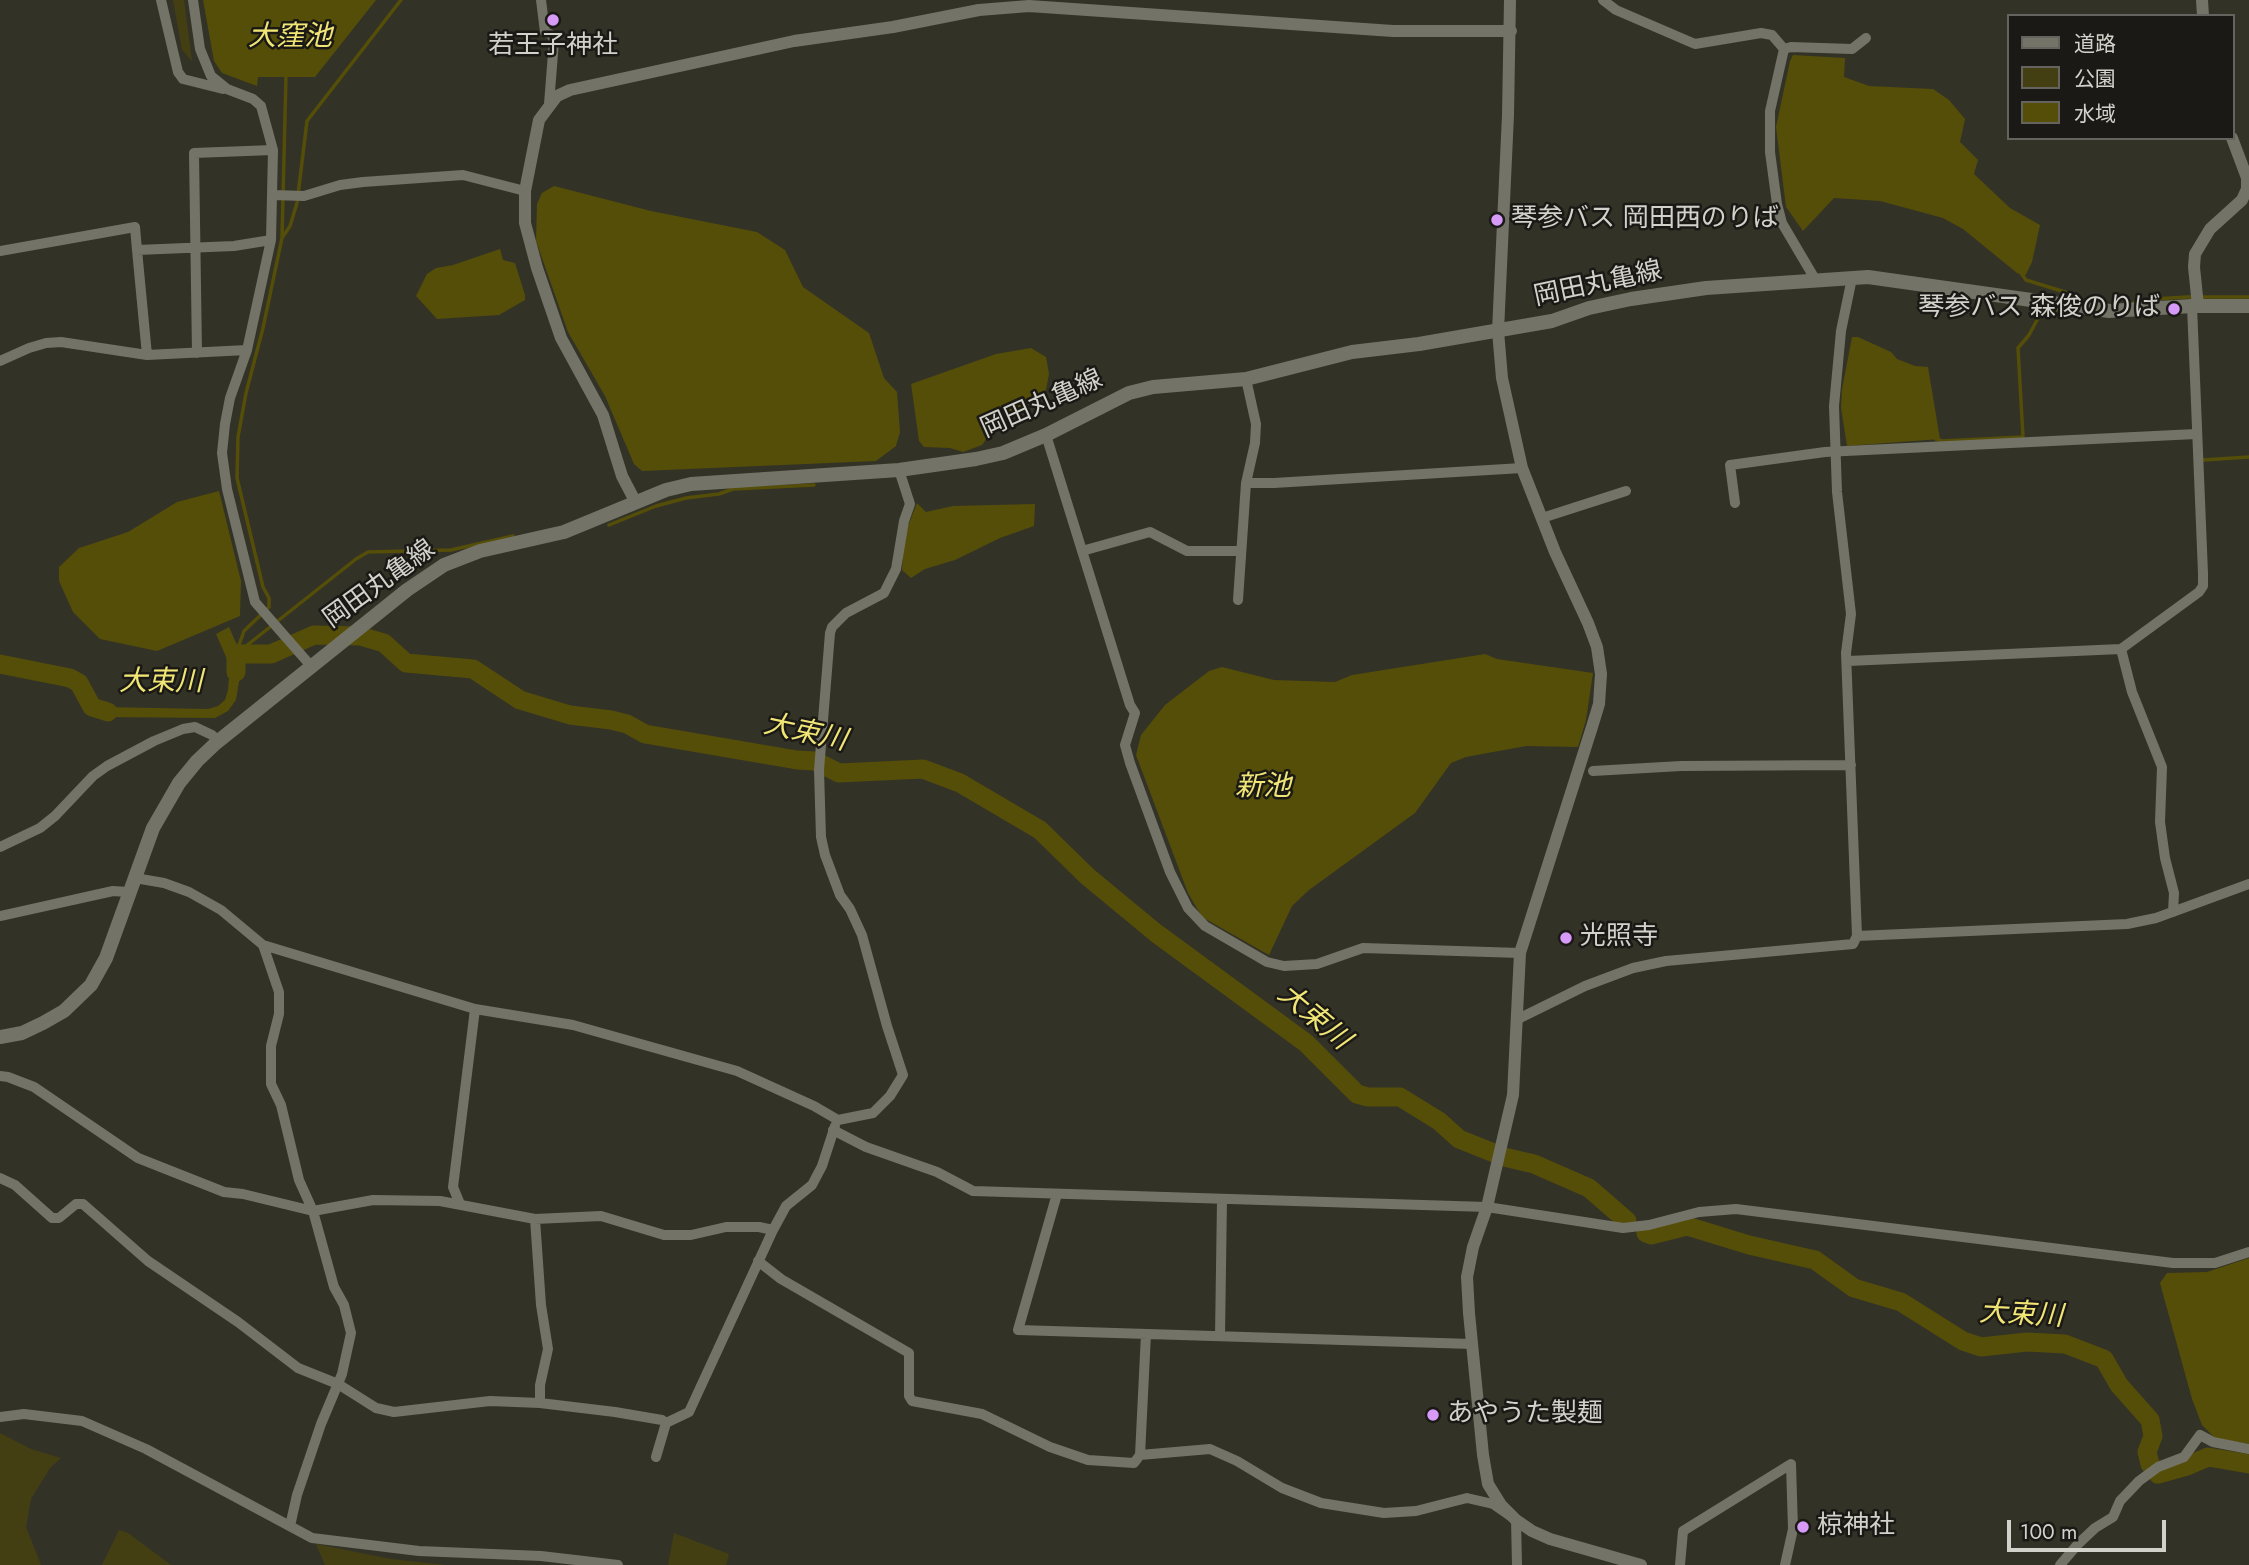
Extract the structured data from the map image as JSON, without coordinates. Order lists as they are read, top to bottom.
{
  "streets": {
    "main road": ["岡田丸亀線"]
  },
  "water": ["大窪池", "大束川", "新池"],
  "places": [
    "若王子神社",
    "琴参バス 岡田西のりば",
    "琴参バス 森俊のりば",
    "光照寺",
    "あやうた製麺",
    "椋神社"
  ],
  "legend": ["道路", "公園", "水域"],
  "scale_bar": "100 m"
}
